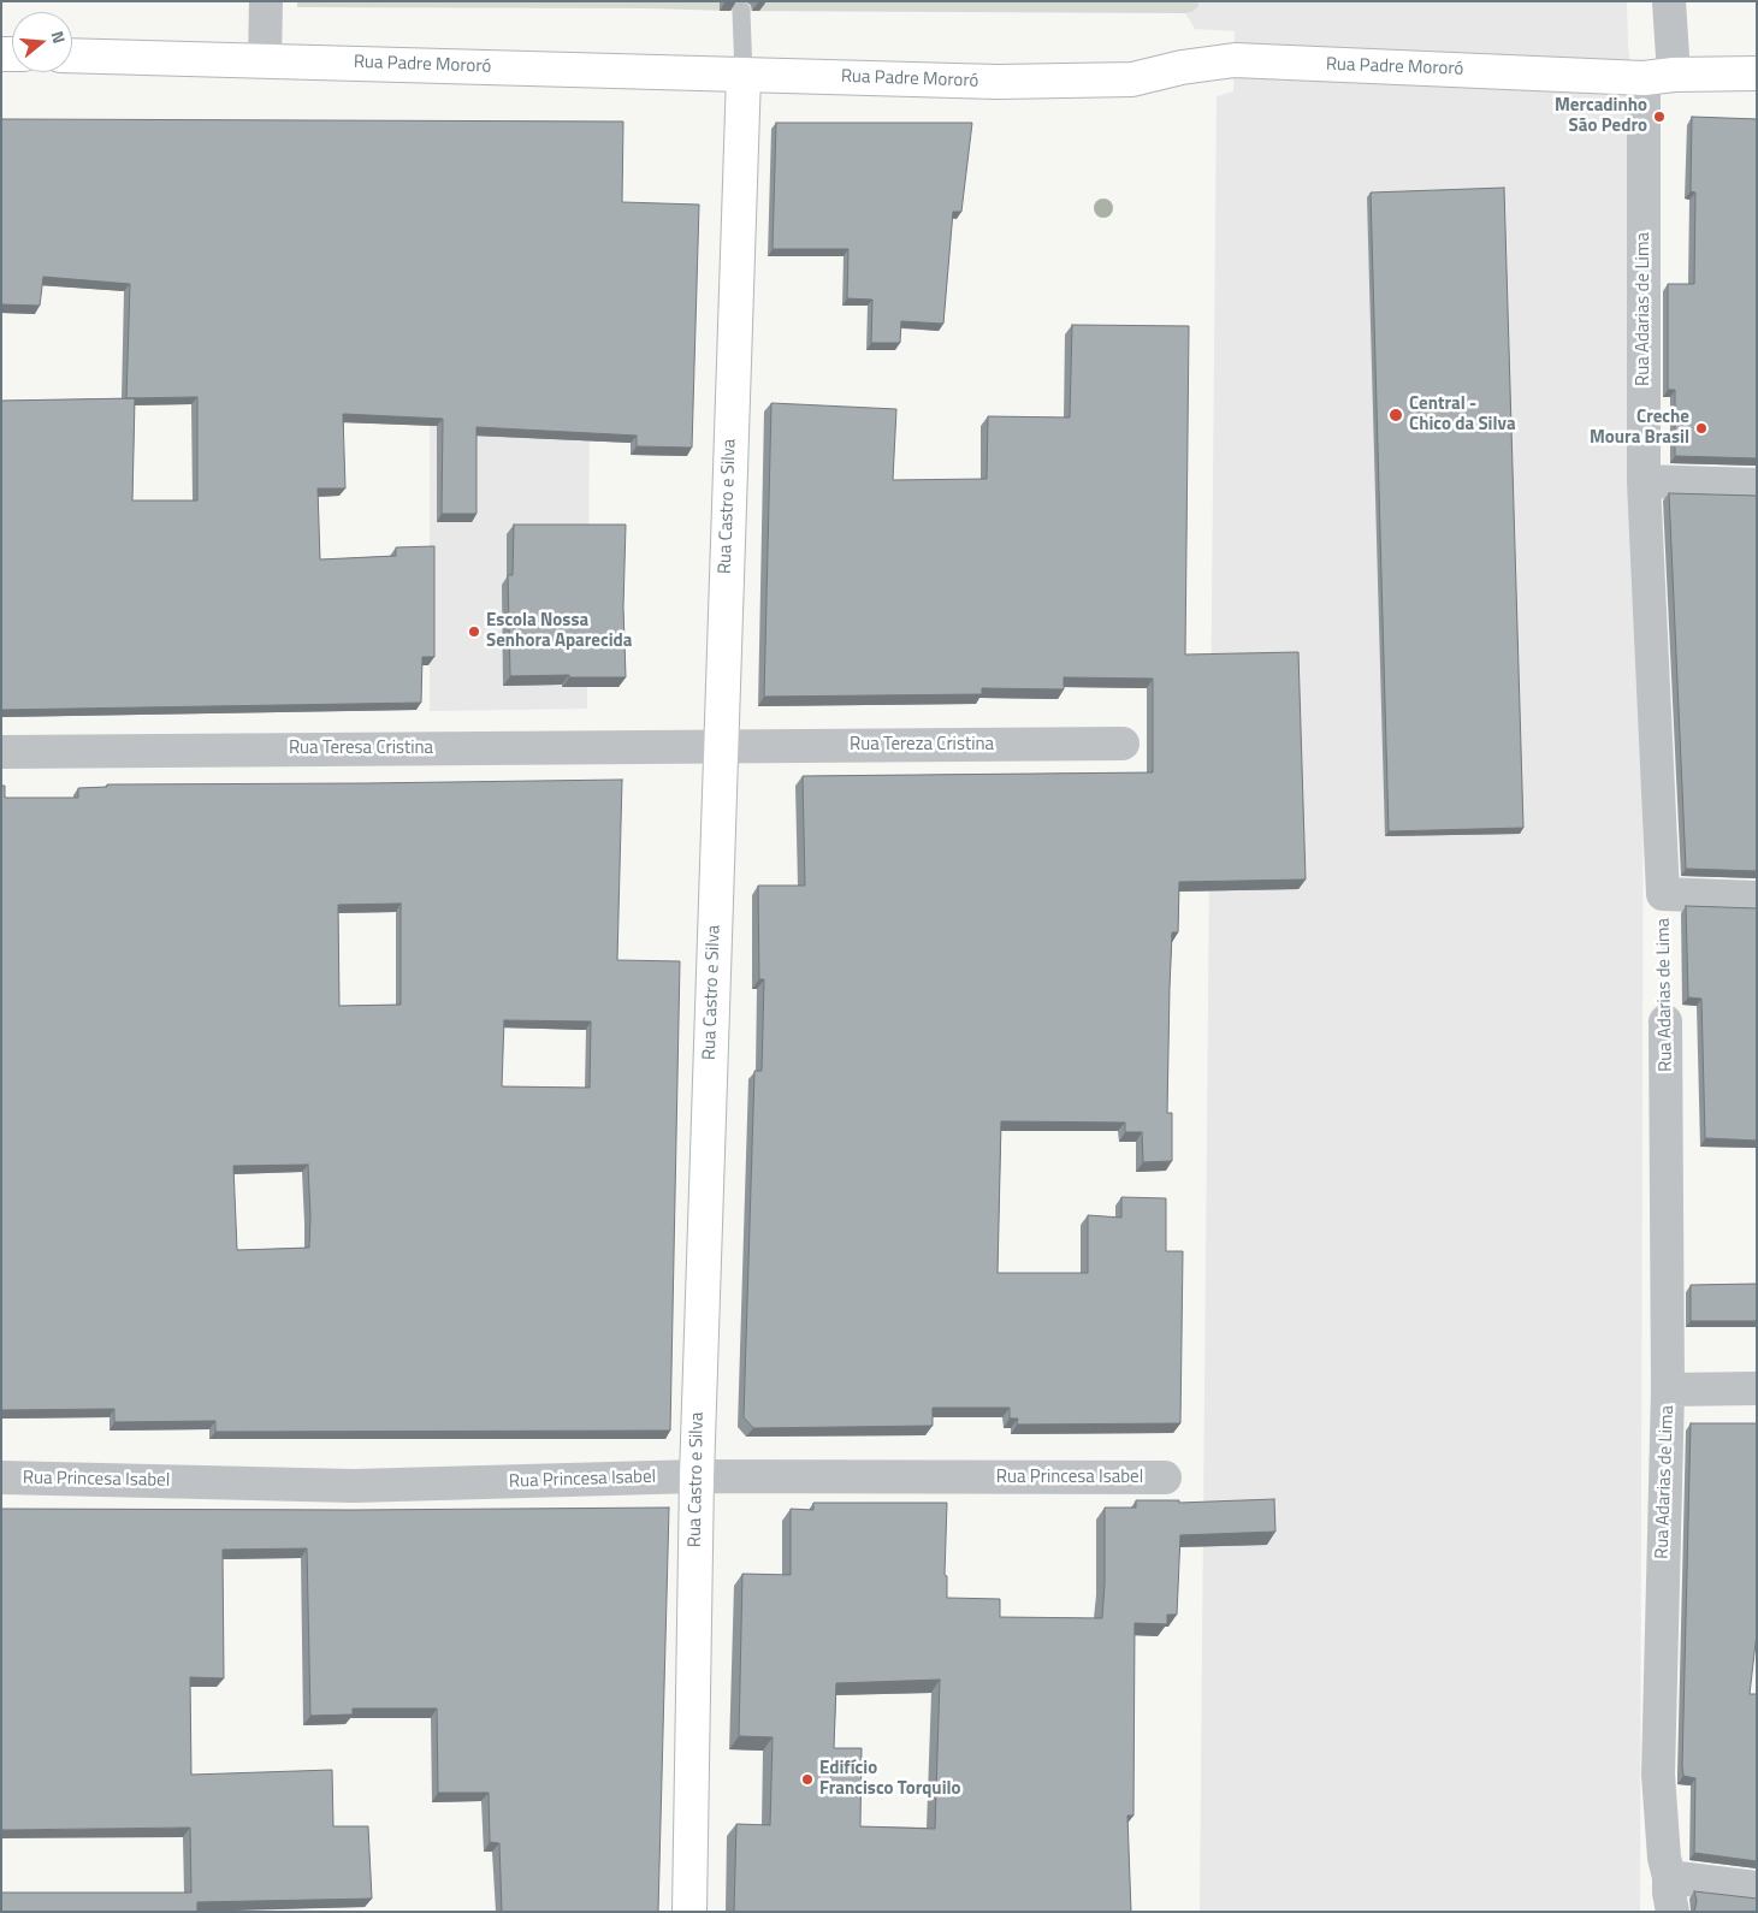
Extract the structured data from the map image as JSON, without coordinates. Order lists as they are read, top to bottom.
{
  "streets": {
    "street": [
      "Rua Padre Mororó",
      "Rua Adarias de Lima",
      "Rua Castro e Silva",
      "Rua Tereza Cristina",
      "Rua Teresa Cristina",
      "Rua Princesa Isabel"
    ]
  },
  "crossings": [
    ["Rua Padre Mororó", "Rua Adarias de Lima"],
    ["Rua Padre Mororó", "Rua Castro e Silva"],
    ["Rua Castro e Silva", "Rua Tereza Cristina"],
    ["Rua Castro e Silva", "Rua Teresa Cristina"],
    ["Rua Castro e Silva", "Rua Princesa Isabel"],
    ["Rua Tereza Cristina", "Rua Teresa Cristina"]
  ],
  "places": [
    "Mercadinho São Pedro",
    "Central - Chico da Silva",
    "Creche Moura Brasil",
    "Escola Nossa Senhora Aparecida",
    "Edifício Francisco Torquilo"
  ],
  "north": "right"
}
